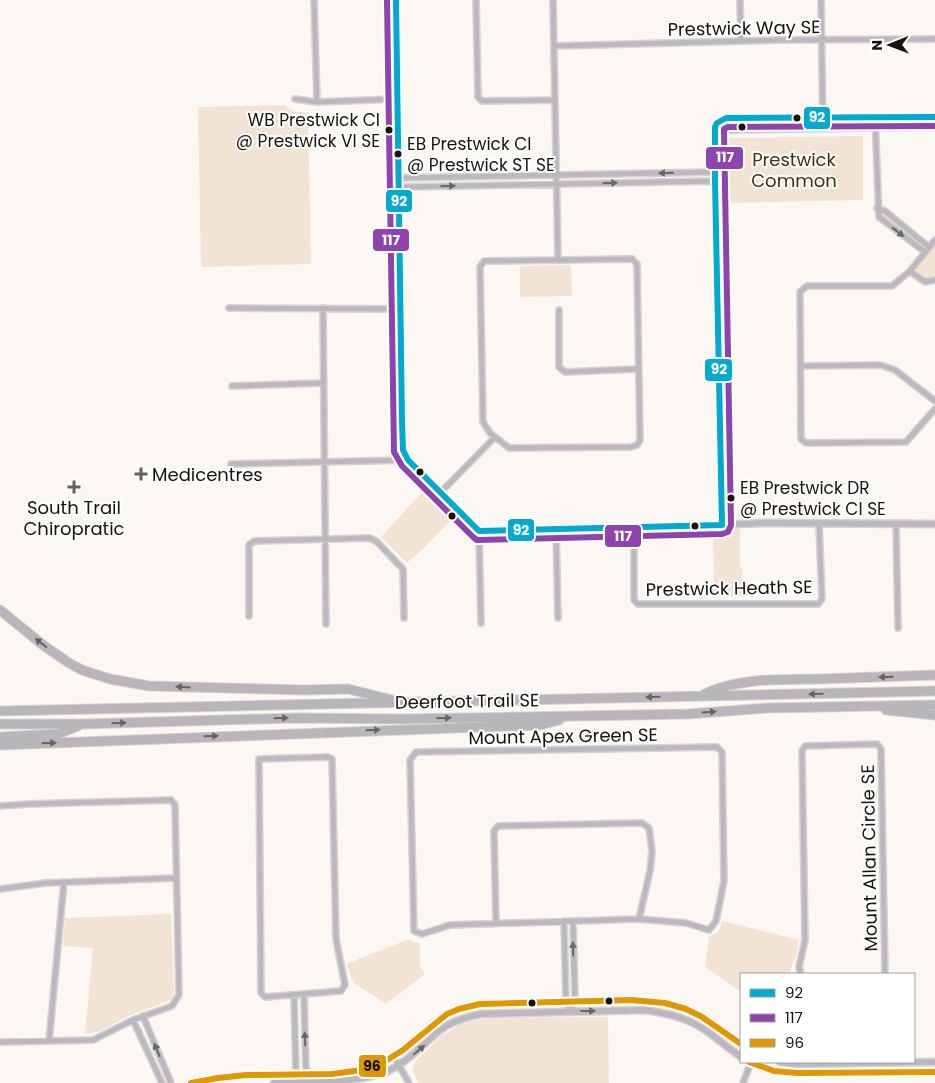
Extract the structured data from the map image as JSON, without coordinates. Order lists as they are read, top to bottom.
{
  "streets": {
    "highway": ["Deerfoot Trail SE"],
    "street": [
      "Prestwick Way SE",
      "Prestwick Heath SE",
      "Mount Apex Green SE",
      "Mount Allan Circle SE"
    ]
  },
  "parks": ["Prestwick Common"],
  "places": {
    "other": ["WB Prestwick CI @ Prestwick VI SE", "EB Prestwick CI @ Prestwick ST SE", "EB Prestwick DR @ Prestwick CI SE"],
    "health": ["Medicentres", "South Trail Chiropratic"]
  },
  "lines": ["transit line 92", "transit line 117", "transit line 96"],
  "legend": ["92", "117", "96"],
  "north": "left"
}
